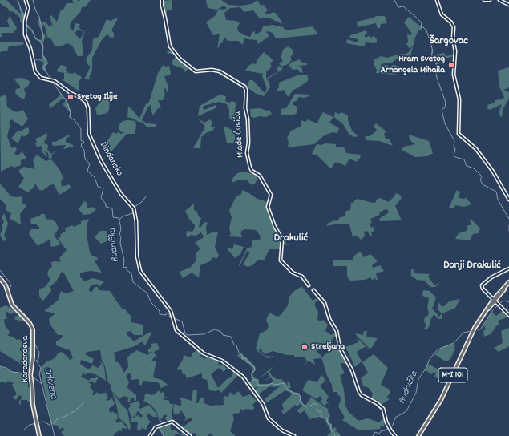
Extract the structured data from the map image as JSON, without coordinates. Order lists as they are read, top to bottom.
{
  "streets": {
    "main road": ["Karađorđeva", "M-I 101"],
    "street": ["Mlađe Ćusića", "Ilindanska"]
  },
  "districts": ["Šargovac", "Drakulić", "Donji Drakulić"],
  "water": ["Rudnička", "Crkvena"],
  "places": ["Hram Svetog Arhangela Mihaila", "Svetog Ilije", "Streljana"]
}
